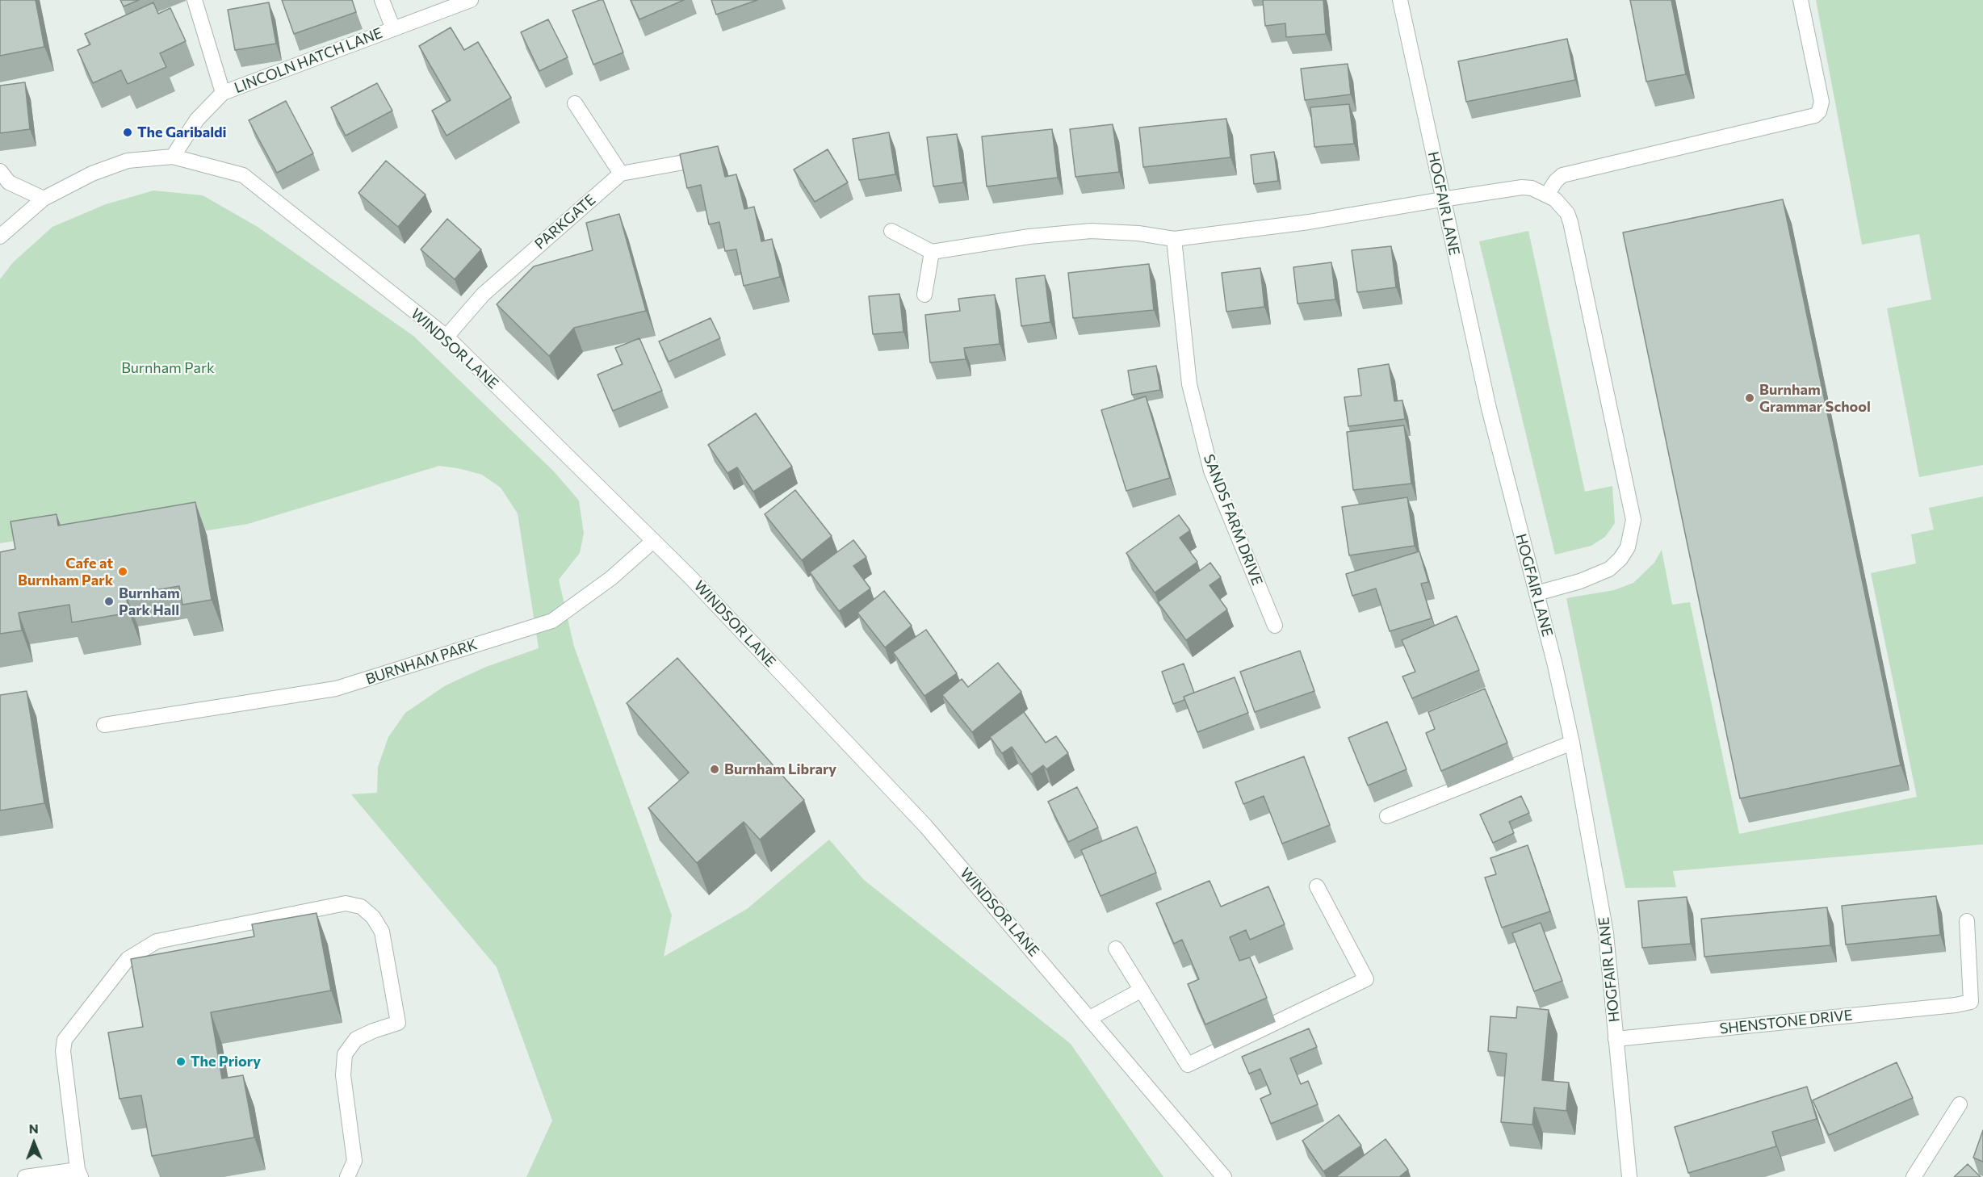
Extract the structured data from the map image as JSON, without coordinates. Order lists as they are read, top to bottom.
{
  "streets": {
    "street": [
      "LINCOLN HATCH LANE",
      "HOGFAIR LANE",
      "PARKGATE",
      "WINDSOR LANE",
      "SANDS FARM DRIVE",
      "BURNHAM PARK",
      "SHENSTONE DRIVE"
    ]
  },
  "crossings": [
    ["LINCOLN HATCH LANE", "WINDSOR LANE"],
    ["HOGFAIR LANE", "SHENSTONE DRIVE"],
    ["PARKGATE", "WINDSOR LANE"],
    ["WINDSOR LANE", "BURNHAM PARK"]
  ],
  "parks": ["Burnham Park"],
  "places": [
    "The Garibaldi",
    "Burnham Grammar School",
    "Cafe at Burnham Park",
    "Burnham Park Hall",
    "Burnham Library",
    "The Priory"
  ],
  "north": "top"
}
